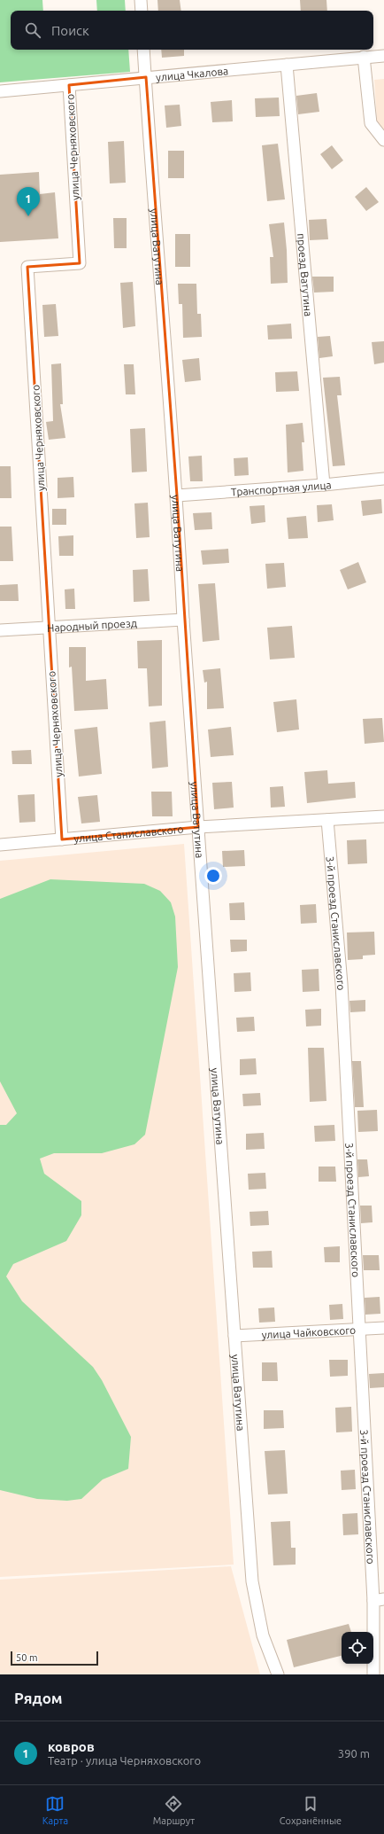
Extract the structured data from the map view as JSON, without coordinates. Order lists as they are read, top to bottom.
{
  "streets": {
    "street": [
      "улица Чкалова",
      "улица Черняховского",
      "улица Ватутина",
      "проезд Ватутина",
      "Транспортная улица",
      "Народный проезд",
      "улица Станиславского",
      "3-й проезд Станиславского",
      "улица Чайковского"
    ]
  },
  "crossings": [
    ["улица Чкалова", "улица Черняховского"],
    ["улица Чкалова", "улица Ватутина"],
    ["улица Чкалова", "проезд Ватутина"],
    ["улица Черняховского", "Народный проезд"],
    ["улица Черняховского", "улица Станиславского"],
    ["улица Ватутина", "Транспортная улица"],
    ["улица Ватутина", "Народный проезд"],
    ["улица Ватутина", "улица Станиславского"],
    ["улица Ватутина", "улица Чайковского"],
    ["проезд Ватутина", "Транспортная улица"],
    ["улица Станиславского", "3-й проезд Станиславского"],
    ["3-й проезд Станиславского", "улица Чайковского"]
  ],
  "scale_bar": "50 m",
  "page": {
    "search": "Поиск",
    "pins": "1",
    "scale": "50 m",
    "heading": "Рядом",
    "list": [
      {
        "mark": "1",
        "name": "ковров",
        "note": "Театр · улица Черняховского",
        "value": "390 m"
      }
    ],
    "nav": ["Карта", "Маршрут", "Сохранённые"]
  }
}
